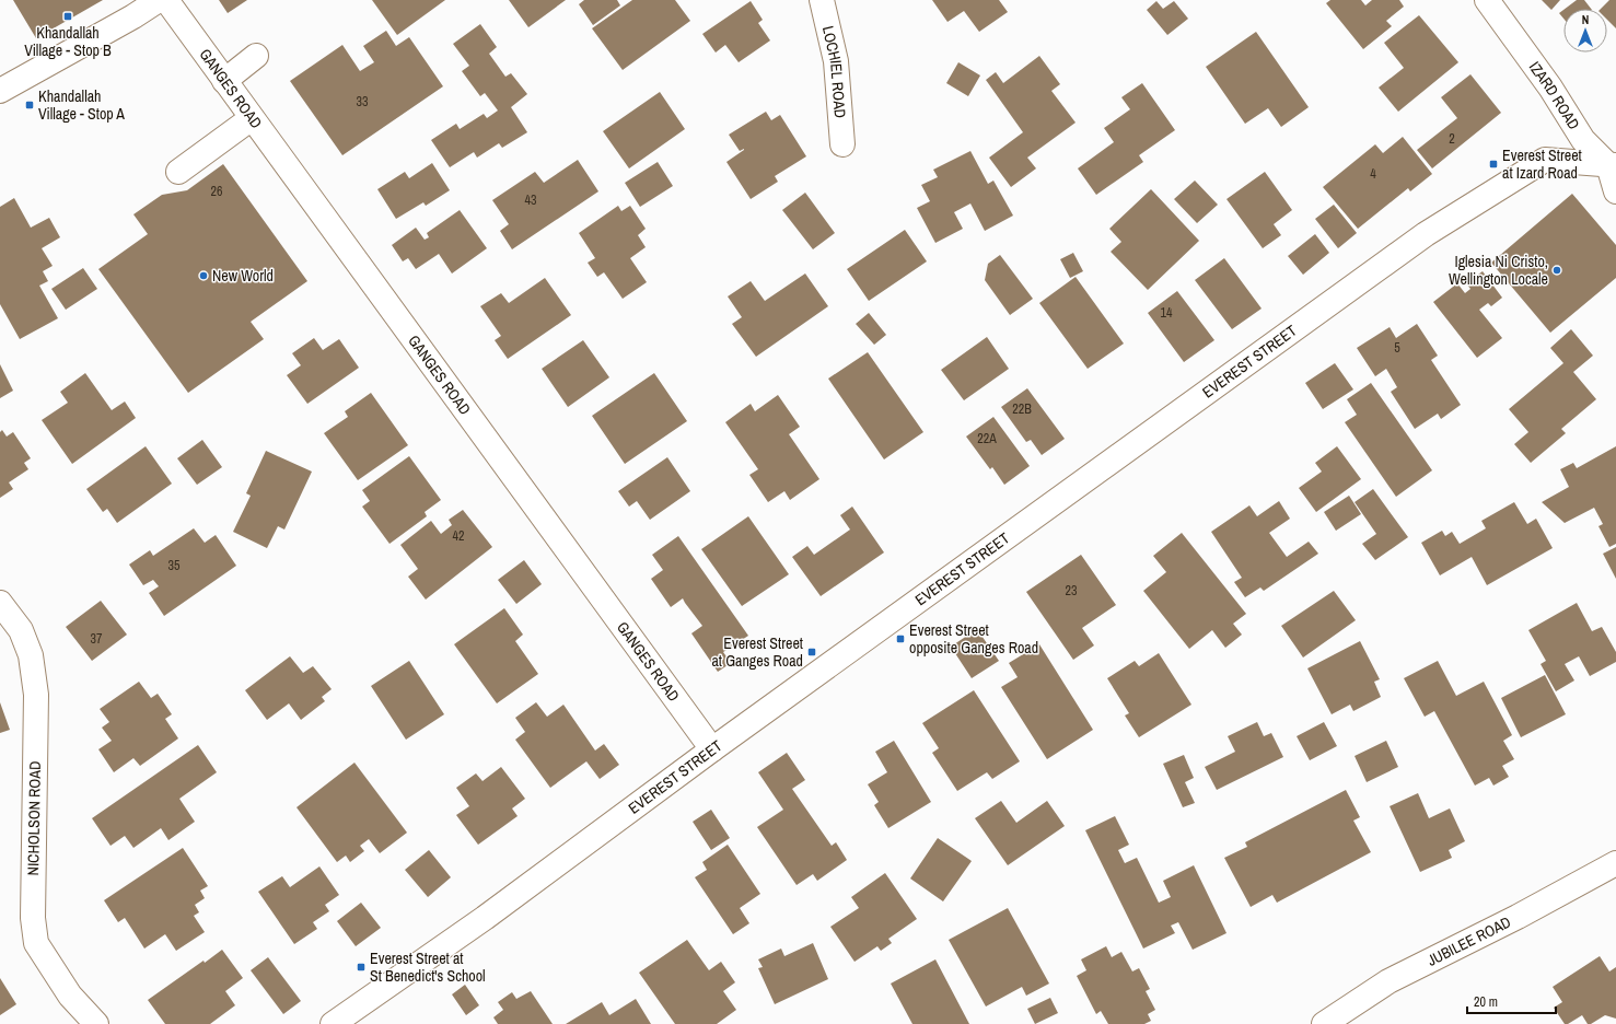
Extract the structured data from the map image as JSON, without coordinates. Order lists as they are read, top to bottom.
{
  "streets": {
    "street": [
      "LOCHIEL ROAD",
      "GANGES ROAD",
      "IZARD ROAD",
      "EVEREST STREET",
      "NICHOLSON ROAD",
      "JUBILEE ROAD"
    ]
  },
  "crossings": [
    ["GANGES ROAD", "EVEREST STREET"],
    ["IZARD ROAD", "EVEREST STREET"]
  ],
  "places": {
    "transit": [
      "Khandallah Village - Stop B",
      "Khandallah Village - Stop A",
      "Everest Street at Izard Road",
      "Everest Street opposite Ganges Road",
      "Everest Street at Ganges Road",
      "Everest Street at St Benedict's School"
    ],
    "other": ["Iglesia Ni Cristo, Wellington Locale", "New World"]
  },
  "house_numbers": [
    "33",
    "2",
    "4",
    "26",
    "43",
    "14",
    "5",
    "22B",
    "22A",
    "42",
    "35",
    "23",
    "37"
  ],
  "scale_bar": "20 m",
  "north": "top"
}
